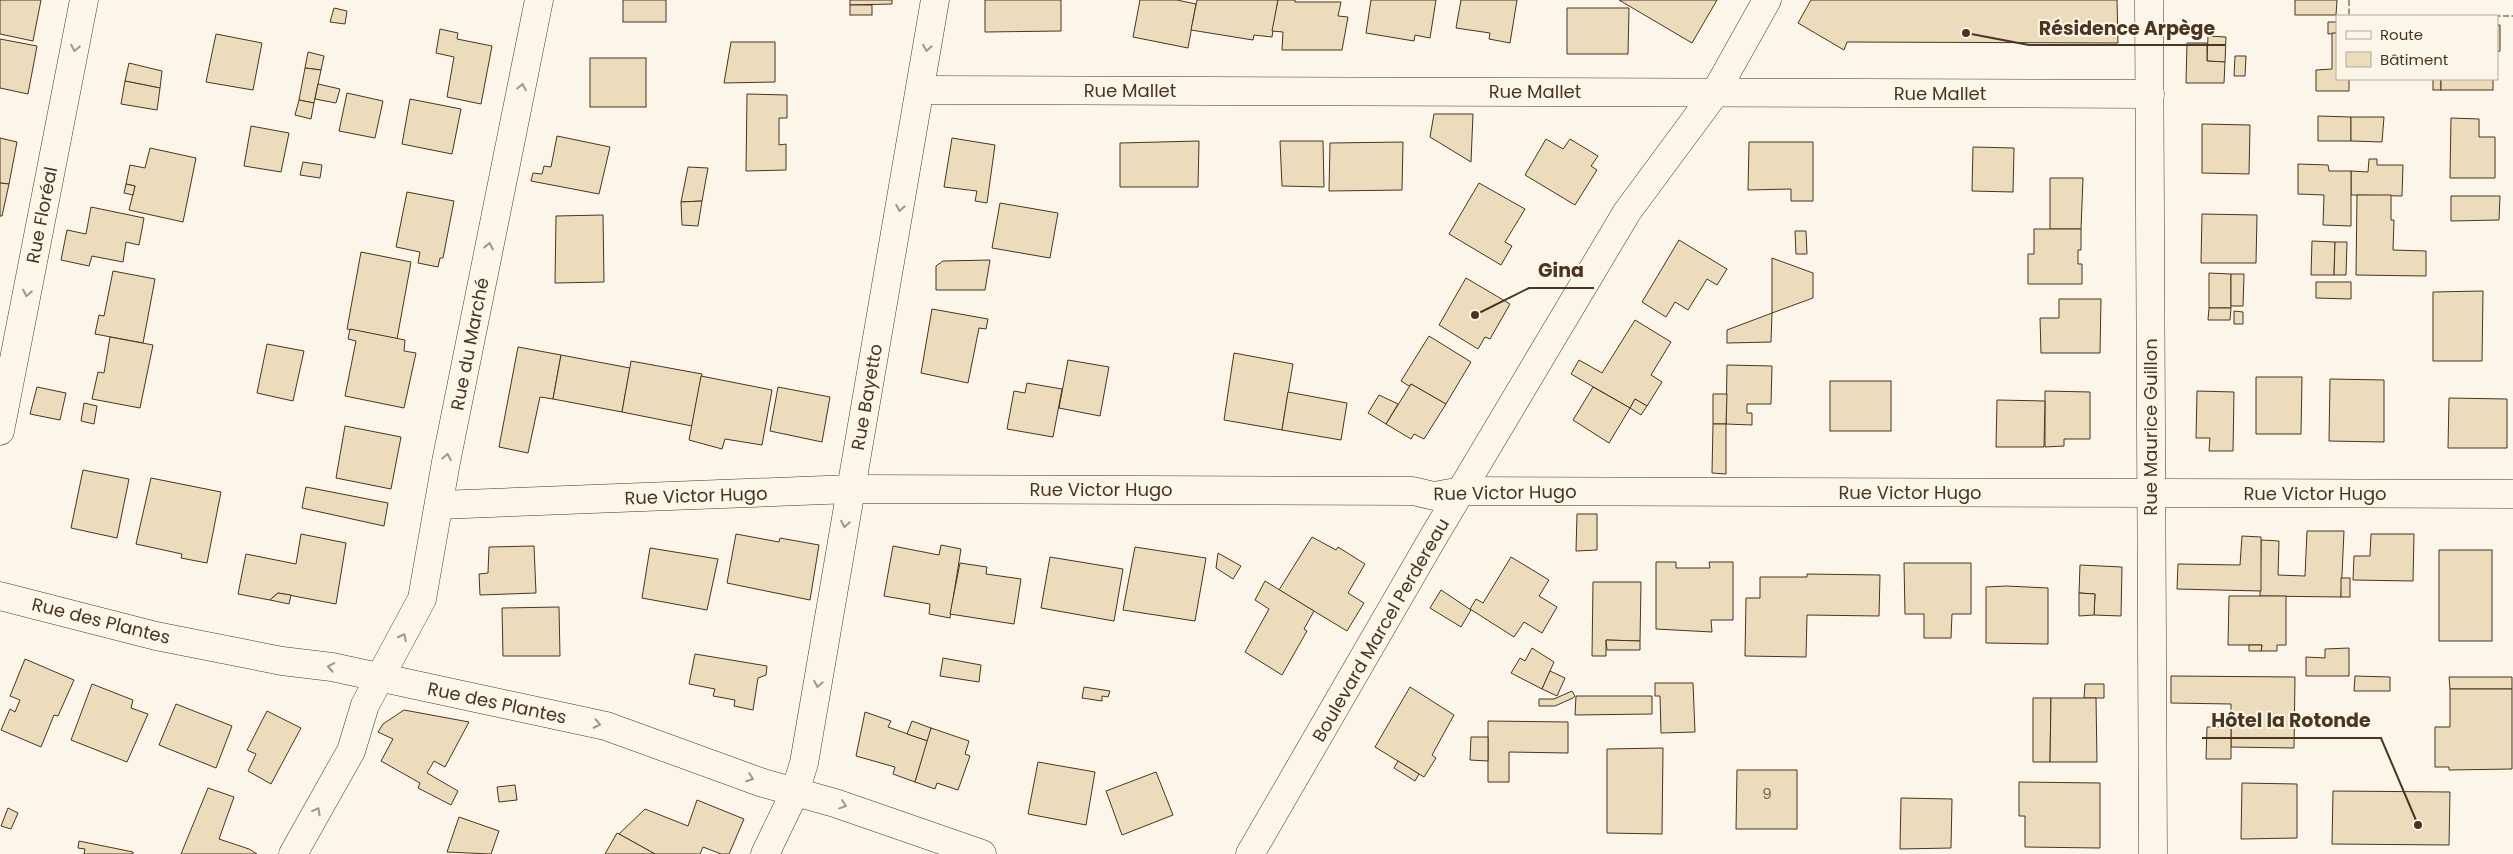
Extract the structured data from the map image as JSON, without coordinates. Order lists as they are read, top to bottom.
{
  "streets": {
    "street": [
      "Rue Mallet",
      "Rue Floréal",
      "Rue du Marché",
      "Rue Bayetto",
      "Rue Maurice Guillon",
      "Rue Victor Hugo",
      "Rue des Plantes",
      "Boulevard Marcel Perdereau"
    ]
  },
  "crossings": [
    ["Rue Mallet", "Rue Bayetto"],
    ["Rue Mallet", "Rue Maurice Guillon"],
    ["Rue Mallet", "Boulevard Marcel Perdereau"],
    ["Rue du Marché", "Rue Victor Hugo"],
    ["Rue du Marché", "Rue des Plantes"],
    ["Rue Bayetto", "Rue Victor Hugo"],
    ["Rue Bayetto", "Rue des Plantes"],
    ["Rue Maurice Guillon", "Rue Victor Hugo"],
    ["Rue Victor Hugo", "Boulevard Marcel Perdereau"]
  ],
  "one_way": ["Rue Floréal", "Rue du Marché", "Rue Bayetto"],
  "places": ["Résidence Arpège", "Gina", "Hôtel la Rotonde"],
  "house_numbers": ["9"],
  "legend": ["Route", "Bâtiment"]
}
